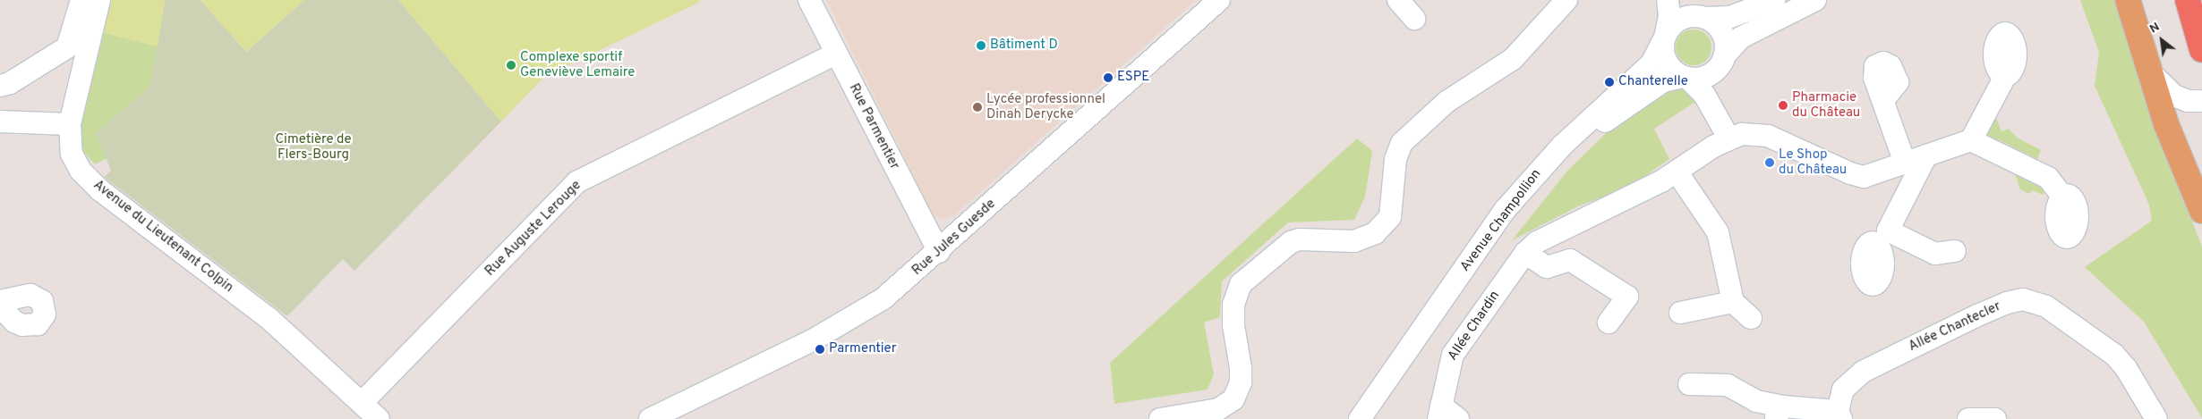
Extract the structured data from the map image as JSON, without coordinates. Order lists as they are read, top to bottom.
{
  "streets": {
    "street": [
      "Rue Parmentier",
      "Avenue Champollion",
      "Rue Auguste Lerouge",
      "Avenue du Lieutenant Colpin",
      "Rue Jules Guesde",
      "Allée Chardin",
      "Allée Chantecler"
    ]
  },
  "crossings": [
    ["Rue Parmentier", "Rue Auguste Lerouge"],
    ["Rue Parmentier", "Rue Jules Guesde"],
    ["Rue Auguste Lerouge", "Avenue du Lieutenant Colpin"]
  ],
  "parks": ["Cimetière de Flers-Bourg"],
  "places": [
    "Bâtiment D",
    "Complexe sportif Geneviève Lemaire",
    "ESPE",
    "Chanterelle",
    "Pharmacie du Château",
    "Lycée professionnel Dinah Derycke",
    "Le Shop du Château",
    "Parmentier"
  ],
  "north": "top left"
}
